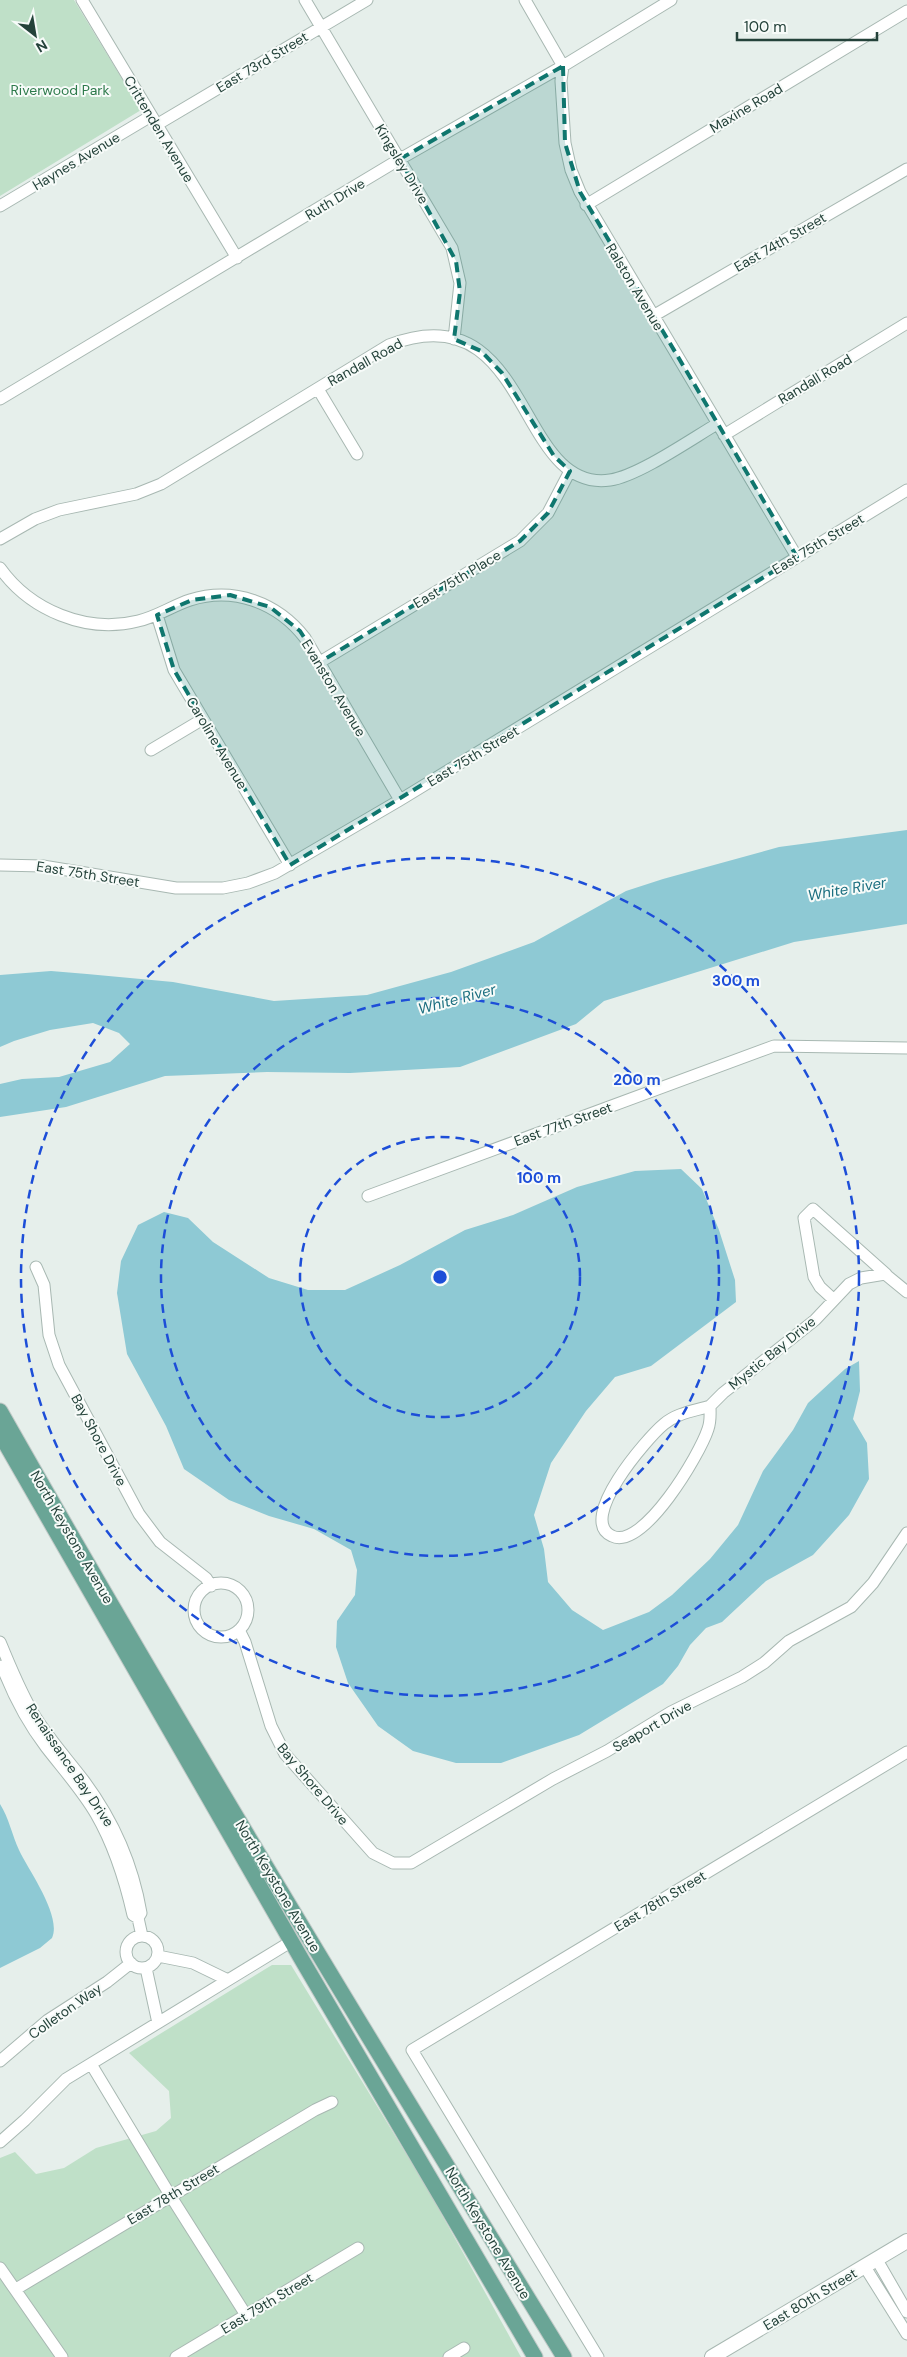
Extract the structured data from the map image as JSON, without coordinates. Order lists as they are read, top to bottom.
{
  "streets": {
    "main road": ["North Keystone Avenue"],
    "street": [
      "East 73rd Street",
      "Maxine Road",
      "Crittenden Avenue",
      "Haynes Avenue",
      "Kingsley Drive",
      "Ruth Drive",
      "East 74th Street",
      "Ralston Avenue",
      "Randall Road",
      "East 75th Street",
      "East 75th Place",
      "Evanston Avenue",
      "Caroline Avenue",
      "East 77th Street",
      "Mystic Bay Drive",
      "Bay Shore Drive",
      "Seaport Drive",
      "Renaissance Bay Drive",
      "East 78th Street",
      "Colleton Way",
      "East 80th Street",
      "East 79th Street"
    ]
  },
  "crossings": [
    ["East 73rd Street", "Crittenden Avenue"],
    ["East 73rd Street", "Haynes Avenue"],
    ["East 73rd Street", "Kingsley Drive"],
    ["Maxine Road", "Ralston Avenue"],
    ["Crittenden Avenue", "Haynes Avenue"],
    ["Crittenden Avenue", "Ruth Drive"],
    ["Kingsley Drive", "Ruth Drive"],
    ["Kingsley Drive", "Randall Road"],
    ["Ruth Drive", "Ralston Avenue"],
    ["East 74th Street", "Ralston Avenue"],
    ["Ralston Avenue", "Randall Road"],
    ["Ralston Avenue", "East 75th Street"],
    ["Randall Road", "East 75th Place"],
    ["East 75th Street", "Evanston Avenue"],
    ["East 75th Street", "Caroline Avenue"],
    ["East 75th Place", "Evanston Avenue"],
    ["Evanston Avenue", "Caroline Avenue"],
    ["Bay Shore Drive", "Seaport Drive"],
    ["Renaissance Bay Drive", "Colleton Way"]
  ],
  "water": ["White River"],
  "parks": ["Riverwood Park"],
  "scale_bar": "100 m",
  "north": "bottom right",
  "rings": ["300 m", "200 m", "100 m"]
}
